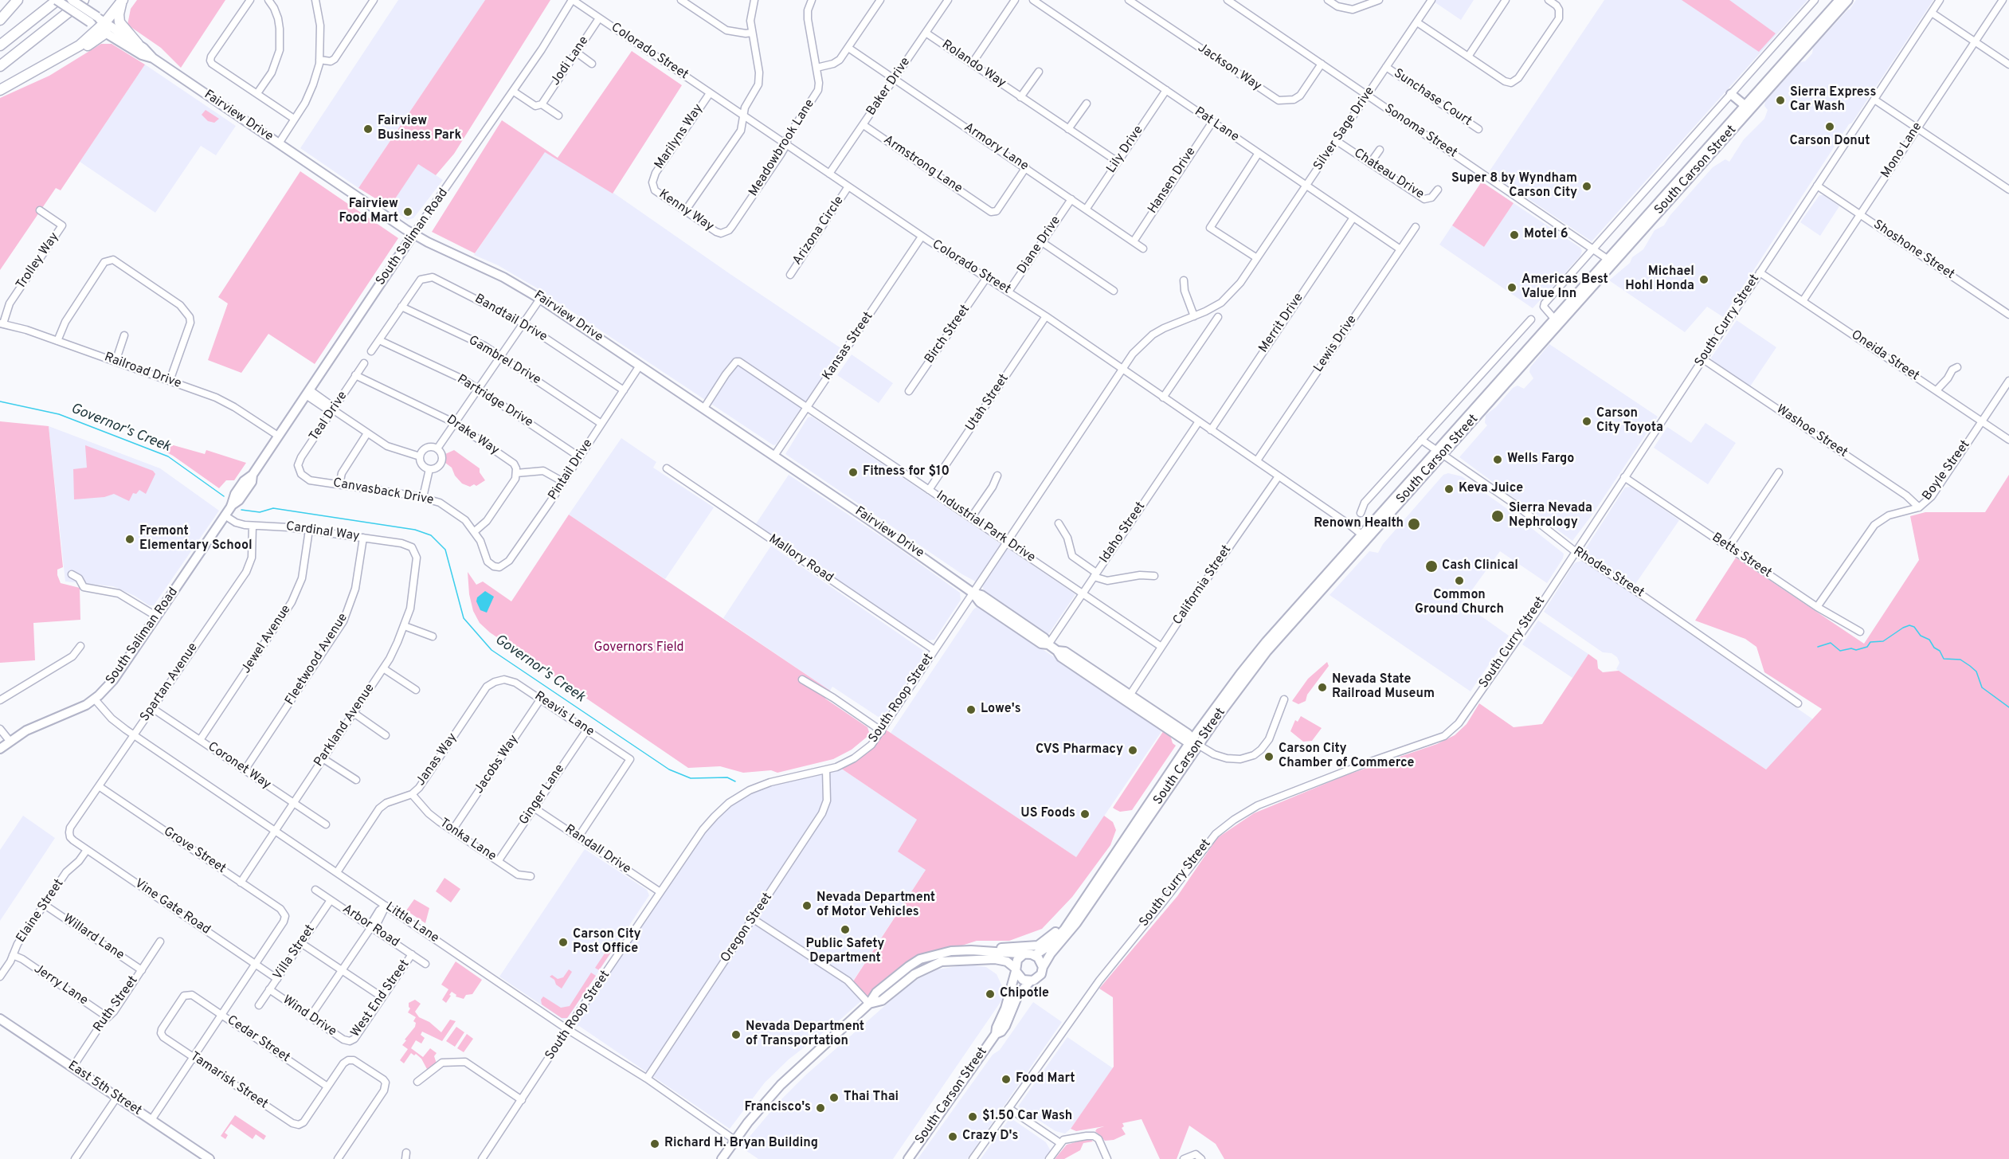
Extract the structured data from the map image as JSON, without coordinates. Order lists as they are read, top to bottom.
{
  "streets": {
    "main road": [
      "Fairview Drive",
      "South Carson Street",
      "South Saliman Road",
      "East 5th Street"
    ],
    "street": [
      "Colorado Street",
      "Jodi Lane",
      "Rolando Way",
      "Jackson Way",
      "Baker Drive",
      "Sunchase Court",
      "Pat Lane",
      "Silver Sage Drive",
      "Sonoma Street",
      "Marilyns Way",
      "Armory Lane",
      "Meadowbrook Lane",
      "Lily Drive",
      "Mono Lane",
      "Armstrong Lane",
      "Chateau Drive",
      "Hansen Drive",
      "Kenny Way",
      "Arizona Circle",
      "Diane Drive",
      "Shoshone Street",
      "Trolley Way",
      "Bandtail Drive",
      "South Curry Street",
      "Merrit Drive",
      "Birch Street",
      "Lewis Drive",
      "Kansas Street",
      "Oneida Street",
      "Gambrel Drive",
      "Railroad Drive",
      "Partridge Drive",
      "Utah Street",
      "Teal Drive",
      "Washoe Street",
      "Drake Way",
      "Pintail Drive",
      "Boyle Street",
      "Canvasback Drive",
      "Industrial Park Drive",
      "Cardinal Way",
      "Idaho Street",
      "Betts Street",
      "Mallory Road",
      "Rhodes Street",
      "California Street",
      "Jewel Avenue",
      "Fleetwood Avenue",
      "Spartan Avenue",
      "South Roop Street",
      "Reavis Lane",
      "Parkland Avenue",
      "Janas Way",
      "Jacobs Way",
      "Coronet Way",
      "Ginger Lane",
      "Tonka Lane",
      "Randall Drive",
      "Grove Street",
      "Vine Gate Road",
      "Elaine Street",
      "Little Lane",
      "Arbor Road",
      "Oregon Street",
      "Willard Lane",
      "Villa Street",
      "Jerry Lane",
      "West End Street",
      "Ruth Street",
      "Wind Drive",
      "Cedar Street",
      "Tamarisk Street"
    ]
  },
  "crossings": [
    ["Colorado Street", "Jodi Lane"],
    ["Colorado Street", "Baker Drive"],
    ["Colorado Street", "Marilyns Way"],
    ["Colorado Street", "Meadowbrook Lane"],
    ["Colorado Street", "South Carson Street"],
    ["Colorado Street", "Arizona Circle"],
    ["Colorado Street", "South Saliman Road"],
    ["Colorado Street", "Diane Drive"],
    ["Colorado Street", "Merrit Drive"],
    ["Colorado Street", "Birch Street"],
    ["Colorado Street", "Lewis Drive"],
    ["Colorado Street", "Kansas Street"],
    ["Colorado Street", "Utah Street"],
    ["Colorado Street", "Idaho Street"],
    ["Colorado Street", "California Street"],
    ["Colorado Street", "South Roop Street"],
    ["Rolando Way", "Baker Drive"],
    ["Rolando Way", "Lily Drive"],
    ["Jackson Way", "Sonoma Street"],
    ["Baker Drive", "Armory Lane"],
    ["Baker Drive", "Armstrong Lane"],
    ["Sunchase Court", "Silver Sage Drive"],
    ["Fairview Drive", "South Carson Street"],
    ["Fairview Drive", "South Saliman Road"],
    ["Fairview Drive", "Kansas Street"],
    ["Fairview Drive", "Pintail Drive"],
    ["Fairview Drive", "Industrial Park Drive"],
    ["Fairview Drive", "Idaho Street"],
    ["Fairview Drive", "California Street"],
    ["Fairview Drive", "South Roop Street"],
    ["Pat Lane", "Silver Sage Drive"],
    ["Pat Lane", "Lily Drive"],
    ["Pat Lane", "Hansen Drive"],
    ["Pat Lane", "Merrit Drive"],
    ["Pat Lane", "Lewis Drive"],
    ["Silver Sage Drive", "Sonoma Street"],
    ["Silver Sage Drive", "Chateau Drive"],
    ["Silver Sage Drive", "South Roop Street"],
    ["Sonoma Street", "South Carson Street"],
    ["Marilyns Way", "Kenny Way"],
    ["Armory Lane", "Lily Drive"],
    ["Armory Lane", "Armstrong Lane"],
    ["Armory Lane", "Hansen Drive"],
    ["Armory Lane", "Diane Drive"],
    ["Meadowbrook Lane", "Kenny Way"],
    ["Mono Lane", "Shoshone Street"],
    ["Mono Lane", "Oneida Street"],
    ["South Carson Street", "Rhodes Street"],
    ["South Saliman Road", "Railroad Drive"],
    ["South Saliman Road", "Cardinal Way"],
    ["South Saliman Road", "Little Lane"],
    ["Shoshone Street", "South Curry Street"],
    ["Trolley Way", "Railroad Drive"],
    ["Bandtail Drive", "Gambrel Drive"],
    ["Bandtail Drive", "Pintail Drive"],
    ["South Curry Street", "Oneida Street"],
    ["South Curry Street", "Washoe Street"],
    ["South Curry Street", "Betts Street"],
    ["South Curry Street", "Rhodes Street"],
    ["Kansas Street", "Industrial Park Drive"],
    ["Oneida Street", "Boyle Street"],
    ["Gambrel Drive", "Pintail Drive"],
    ["Partridge Drive", "Pintail Drive"],
    ["Utah Street", "Industrial Park Drive"],
    ["Teal Drive", "Drake Way"],
    ["Teal Drive", "Canvasback Drive"],
    ["Washoe Street", "Boyle Street"],
    ["Pintail Drive", "Canvasback Drive"],
    ["Boyle Street", "Betts Street"],
    ["Industrial Park Drive", "Idaho Street"],
    ["Industrial Park Drive", "California Street"],
    ["Industrial Park Drive", "South Roop Street"],
    ["Cardinal Way", "Jewel Avenue"],
    ["Cardinal Way", "Fleetwood Avenue"],
    ["Cardinal Way", "Spartan Avenue"],
    ["Cardinal Way", "Parkland Avenue"],
    ["Mallory Road", "South Roop Street"],
    ["Jewel Avenue", "Coronet Way"],
    ["Fleetwood Avenue", "Coronet Way"],
    ["Spartan Avenue", "Coronet Way"],
    ["Spartan Avenue", "Grove Street"],
    ["Spartan Avenue", "Vine Gate Road"],
    ["Spartan Avenue", "Little Lane"],
    ["South Roop Street", "Randall Drive"],
    ["South Roop Street", "Little Lane"],
    ["South Roop Street", "Oregon Street"],
    ["Reavis Lane", "Janas Way"],
    ["Reavis Lane", "Jacobs Way"],
    ["Reavis Lane", "Ginger Lane"],
    ["Reavis Lane", "Randall Drive"],
    ["Parkland Avenue", "Coronet Way"],
    ["Parkland Avenue", "Grove Street"],
    ["Parkland Avenue", "Little Lane"],
    ["Janas Way", "Tonka Lane"],
    ["Janas Way", "Little Lane"],
    ["Jacobs Way", "Tonka Lane"],
    ["Ginger Lane", "Tonka Lane"],
    ["Ginger Lane", "Randall Drive"],
    ["Grove Street", "Vine Gate Road"],
    ["Vine Gate Road", "Elaine Street"],
    ["Vine Gate Road", "Villa Street"],
    ["Elaine Street", "Willard Lane"],
    ["Elaine Street", "Jerry Lane"],
    ["Little Lane", "Oregon Street"],
    ["Arbor Road", "Villa Street"],
    ["Arbor Road", "West End Street"],
    ["Willard Lane", "Ruth Street"],
    ["Villa Street", "Wind Drive"],
    ["Jerry Lane", "Ruth Street"],
    ["West End Street", "Wind Drive"],
    ["Ruth Street", "East 5th Street"],
    ["Cedar Street", "Tamarisk Street"]
  ],
  "water": ["Governor's Creek"],
  "parks": ["Governors Field"],
  "places": [
    "Sierra Express Car Wash",
    "Carson Donut",
    "Fairview Business Park",
    "Super 8 by Wyndham Carson City",
    "Fairview Food Mart",
    "Motel 6",
    "Michael Hohl Honda",
    "Americas Best Value Inn",
    "Carson City Toyota",
    "Wells Fargo",
    "Fitness for $10",
    "Keva Juice",
    "Sierra Nevada Nephrology",
    "Renown Health",
    "Fremont Elementary School",
    "Cash Clinical",
    "Common Ground Church",
    "Nevada State Railroad Museum",
    "Lowe's",
    "CVS Pharmacy",
    "Carson City Chamber of Commerce",
    "US Foods",
    "Nevada Department of Motor Vehicles",
    "Public Safety Department",
    "Carson City Post Office",
    "Chipotle",
    "Nevada Department of Transportation",
    "Food Mart",
    "Thai Thai",
    "Francisco's",
    "$1.50 Car Wash",
    "Crazy D's",
    "Richard H. Bryan Building"
  ]
}
